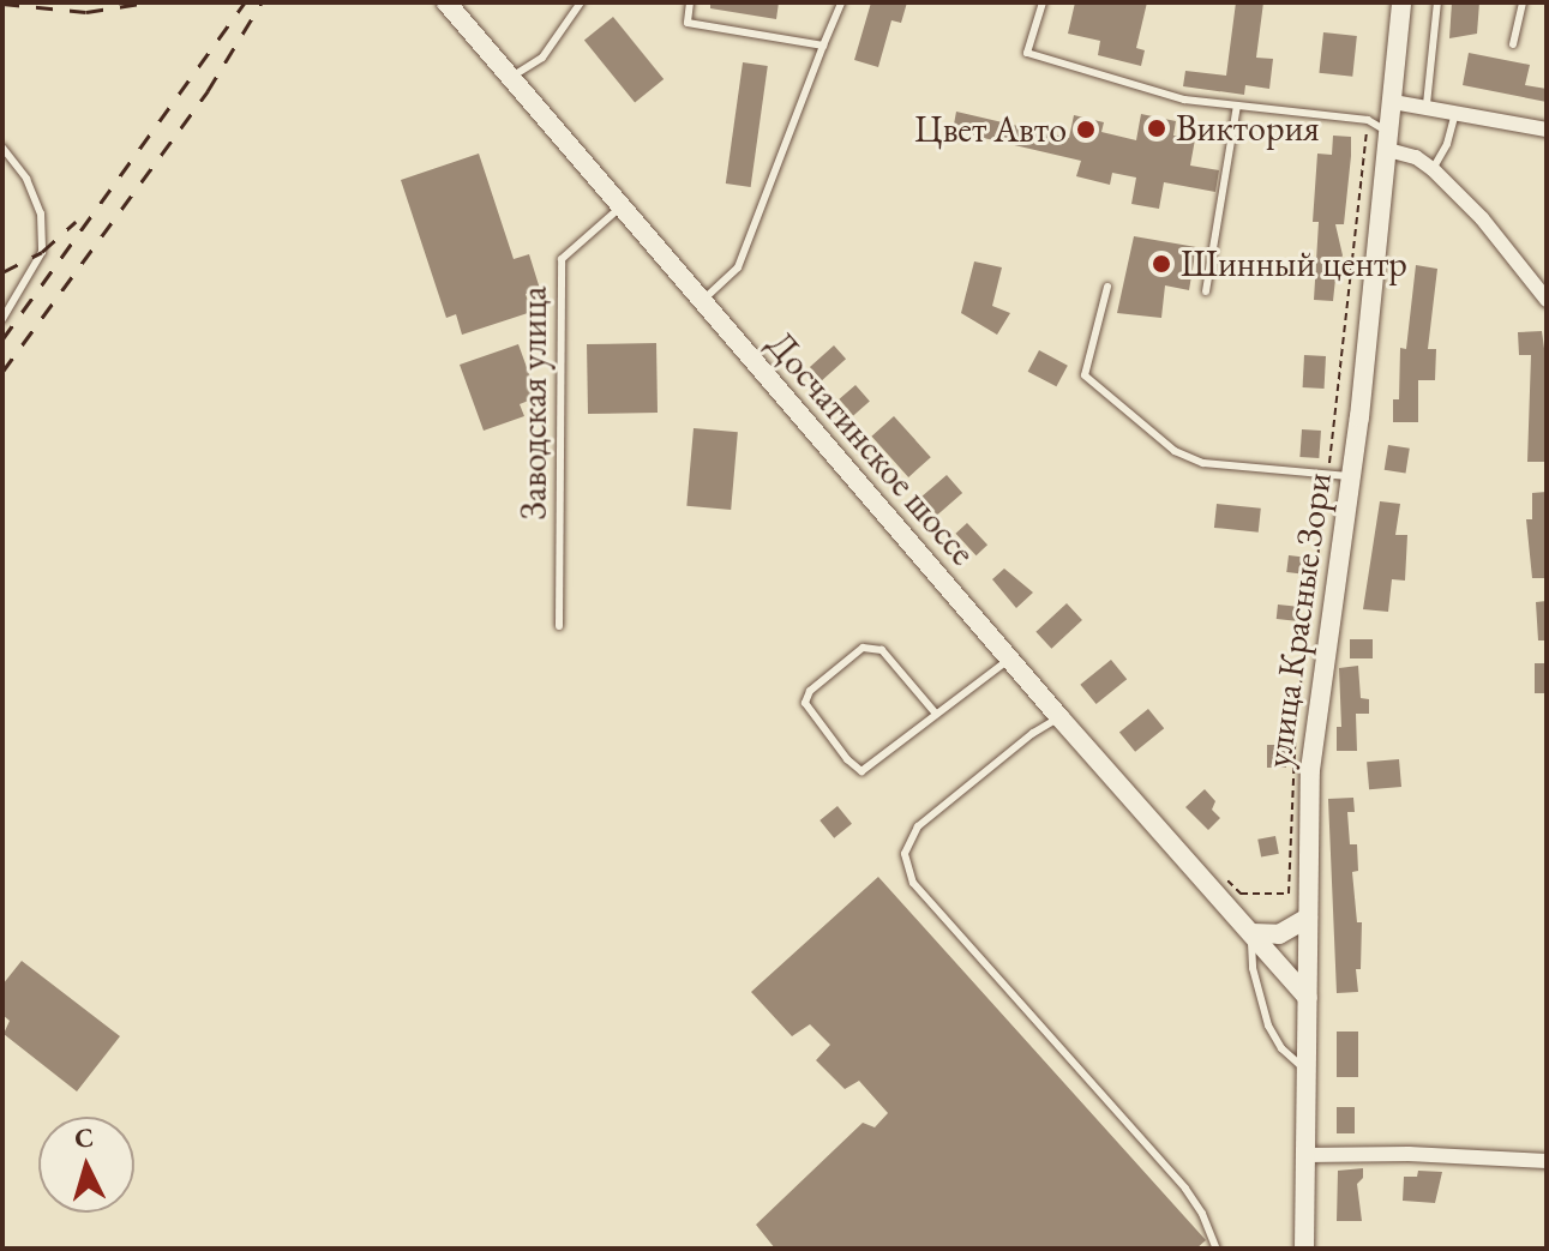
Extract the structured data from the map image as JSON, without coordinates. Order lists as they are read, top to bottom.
{
  "streets": {
    "street": ["Досчатинское шоссе", "улица Красные Зори"],
    "lane": ["Заводская улица"]
  },
  "crossings": [
    ["Заводская улица", "Досчатинское шоссе"],
    ["Досчатинское шоссе", "улица Красные Зори"]
  ],
  "places": ["Виктория", "Цвет Авто", "Шинный центр"],
  "north": "top"
}
